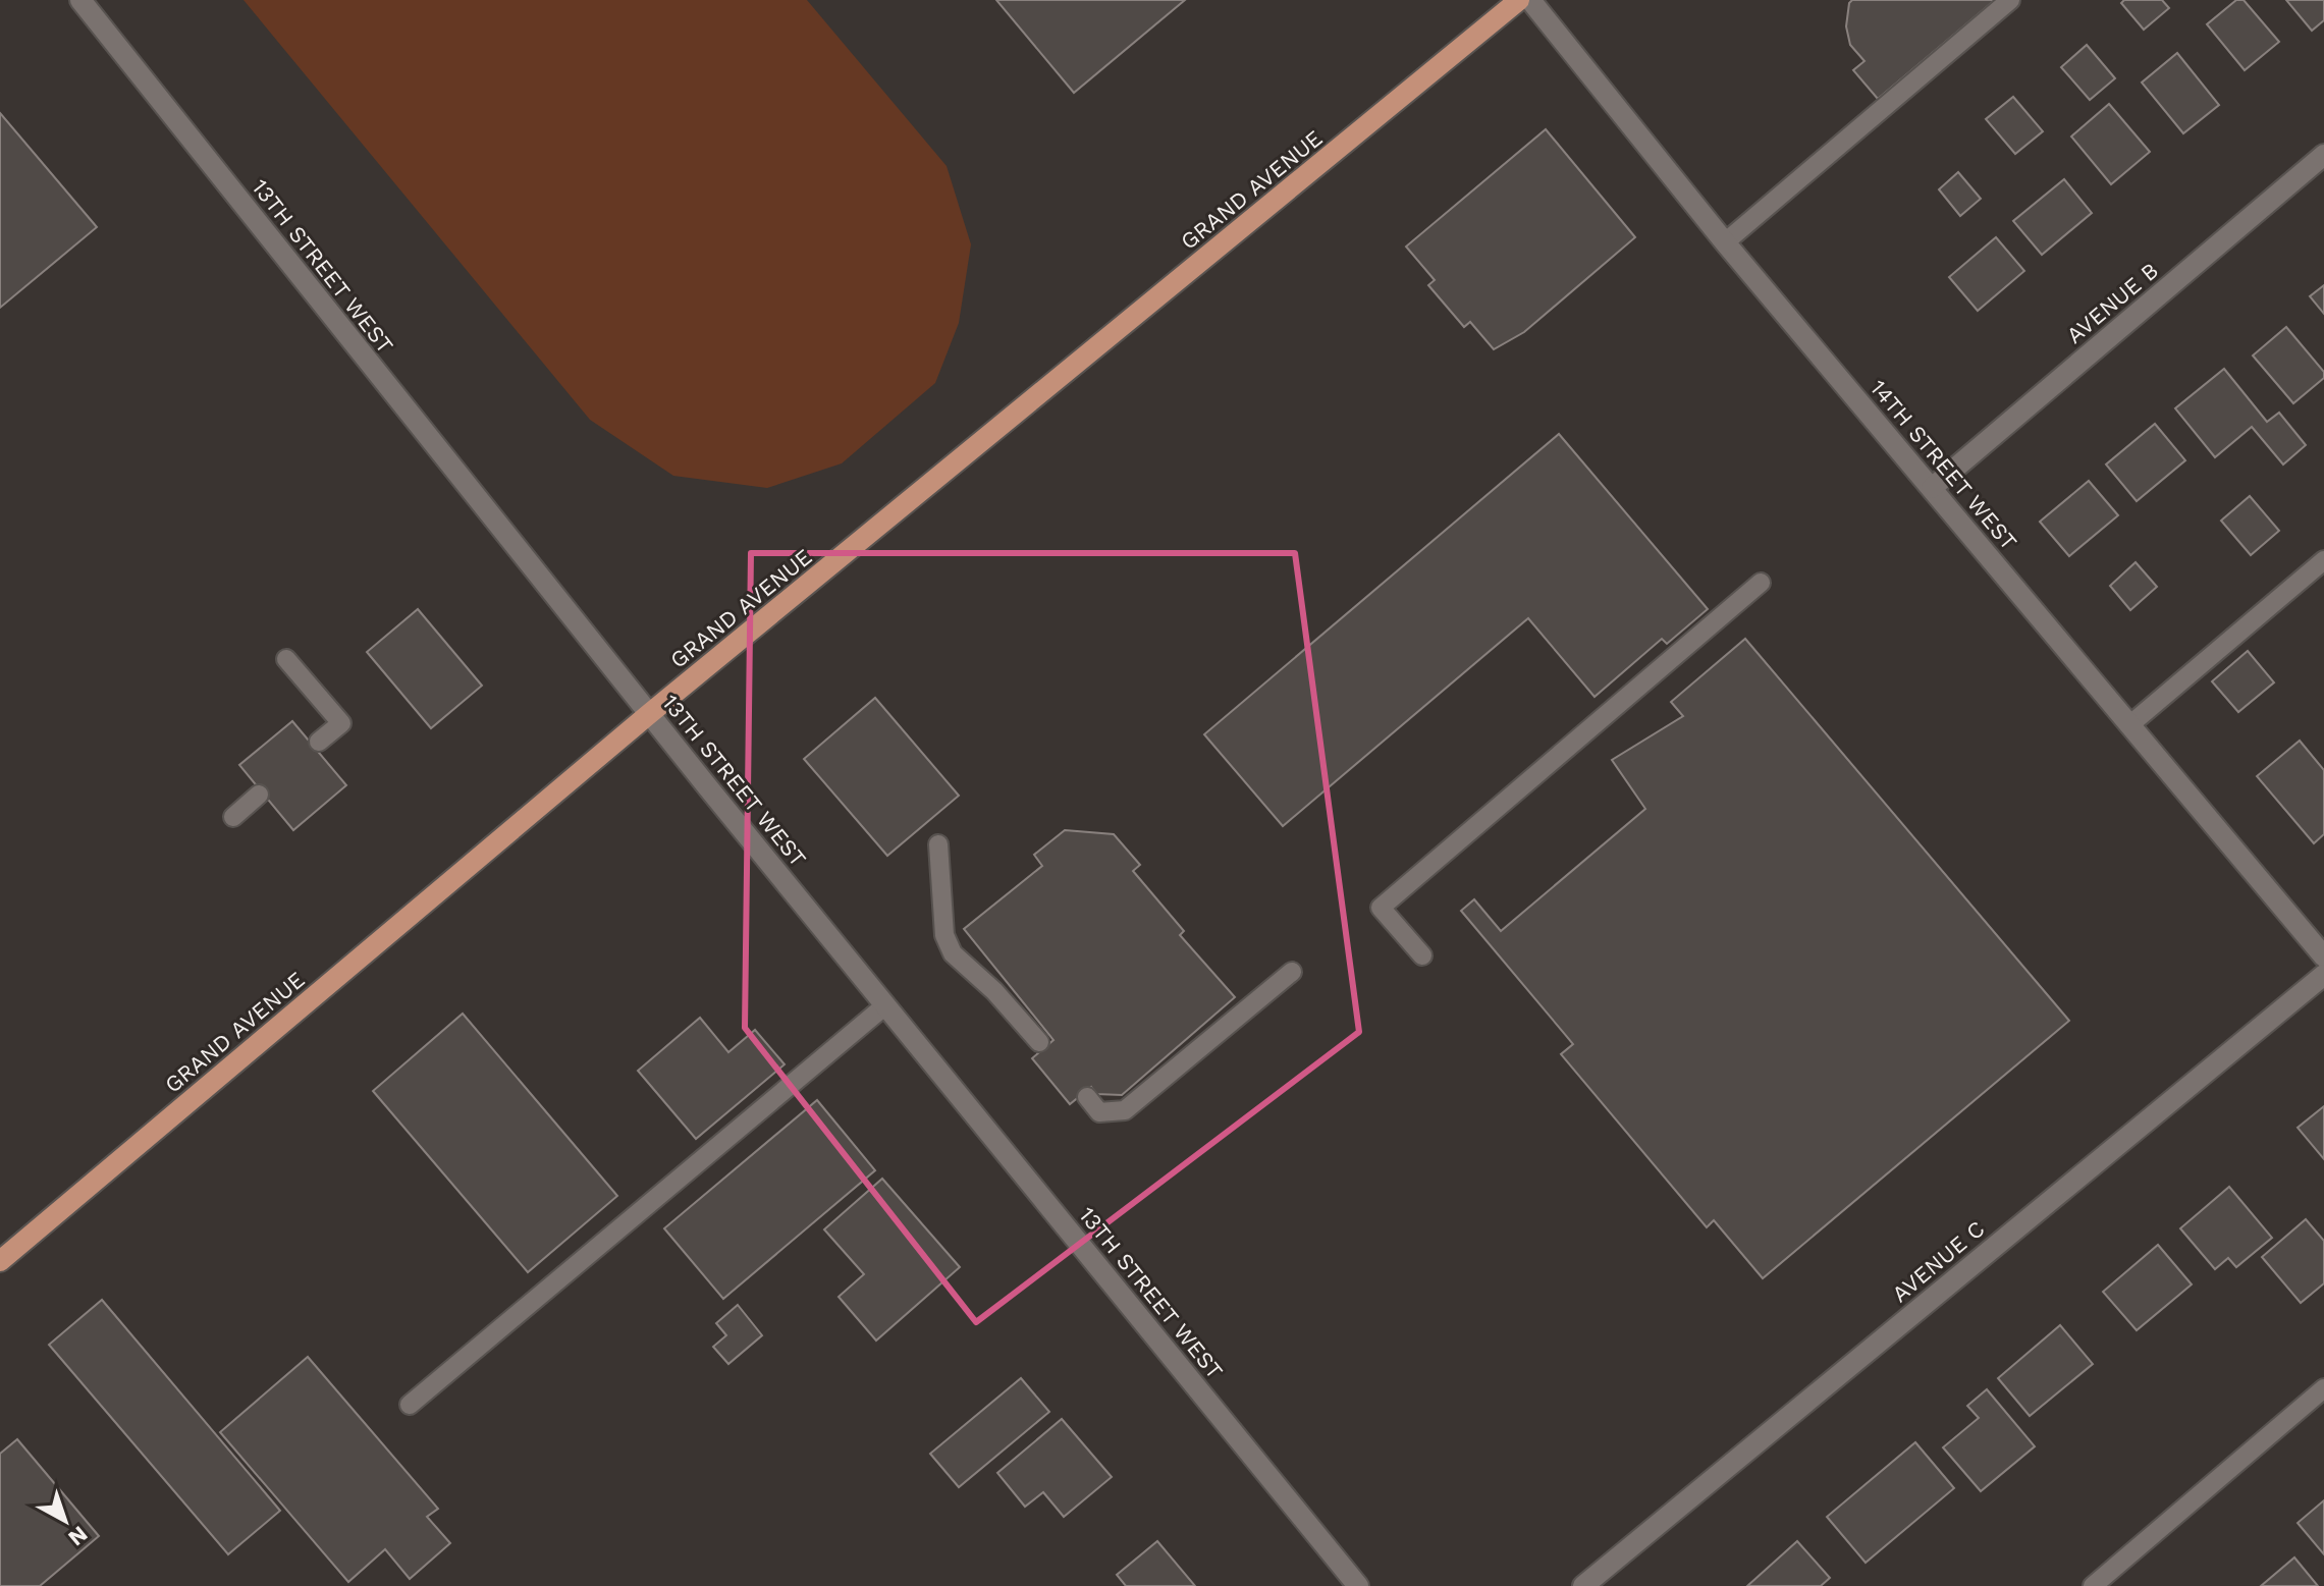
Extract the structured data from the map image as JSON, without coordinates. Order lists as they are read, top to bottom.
{
  "streets": {
    "main road": ["GRAND AVENUE"],
    "street": [
      "13TH STREET WEST",
      "AVENUE B",
      "14TH STREET WEST",
      "AVENUE C"
    ]
  },
  "crossings": [
    ["GRAND AVENUE", "13TH STREET WEST"],
    ["AVENUE B", "14TH STREET WEST"]
  ],
  "north": "bottom right"
}
